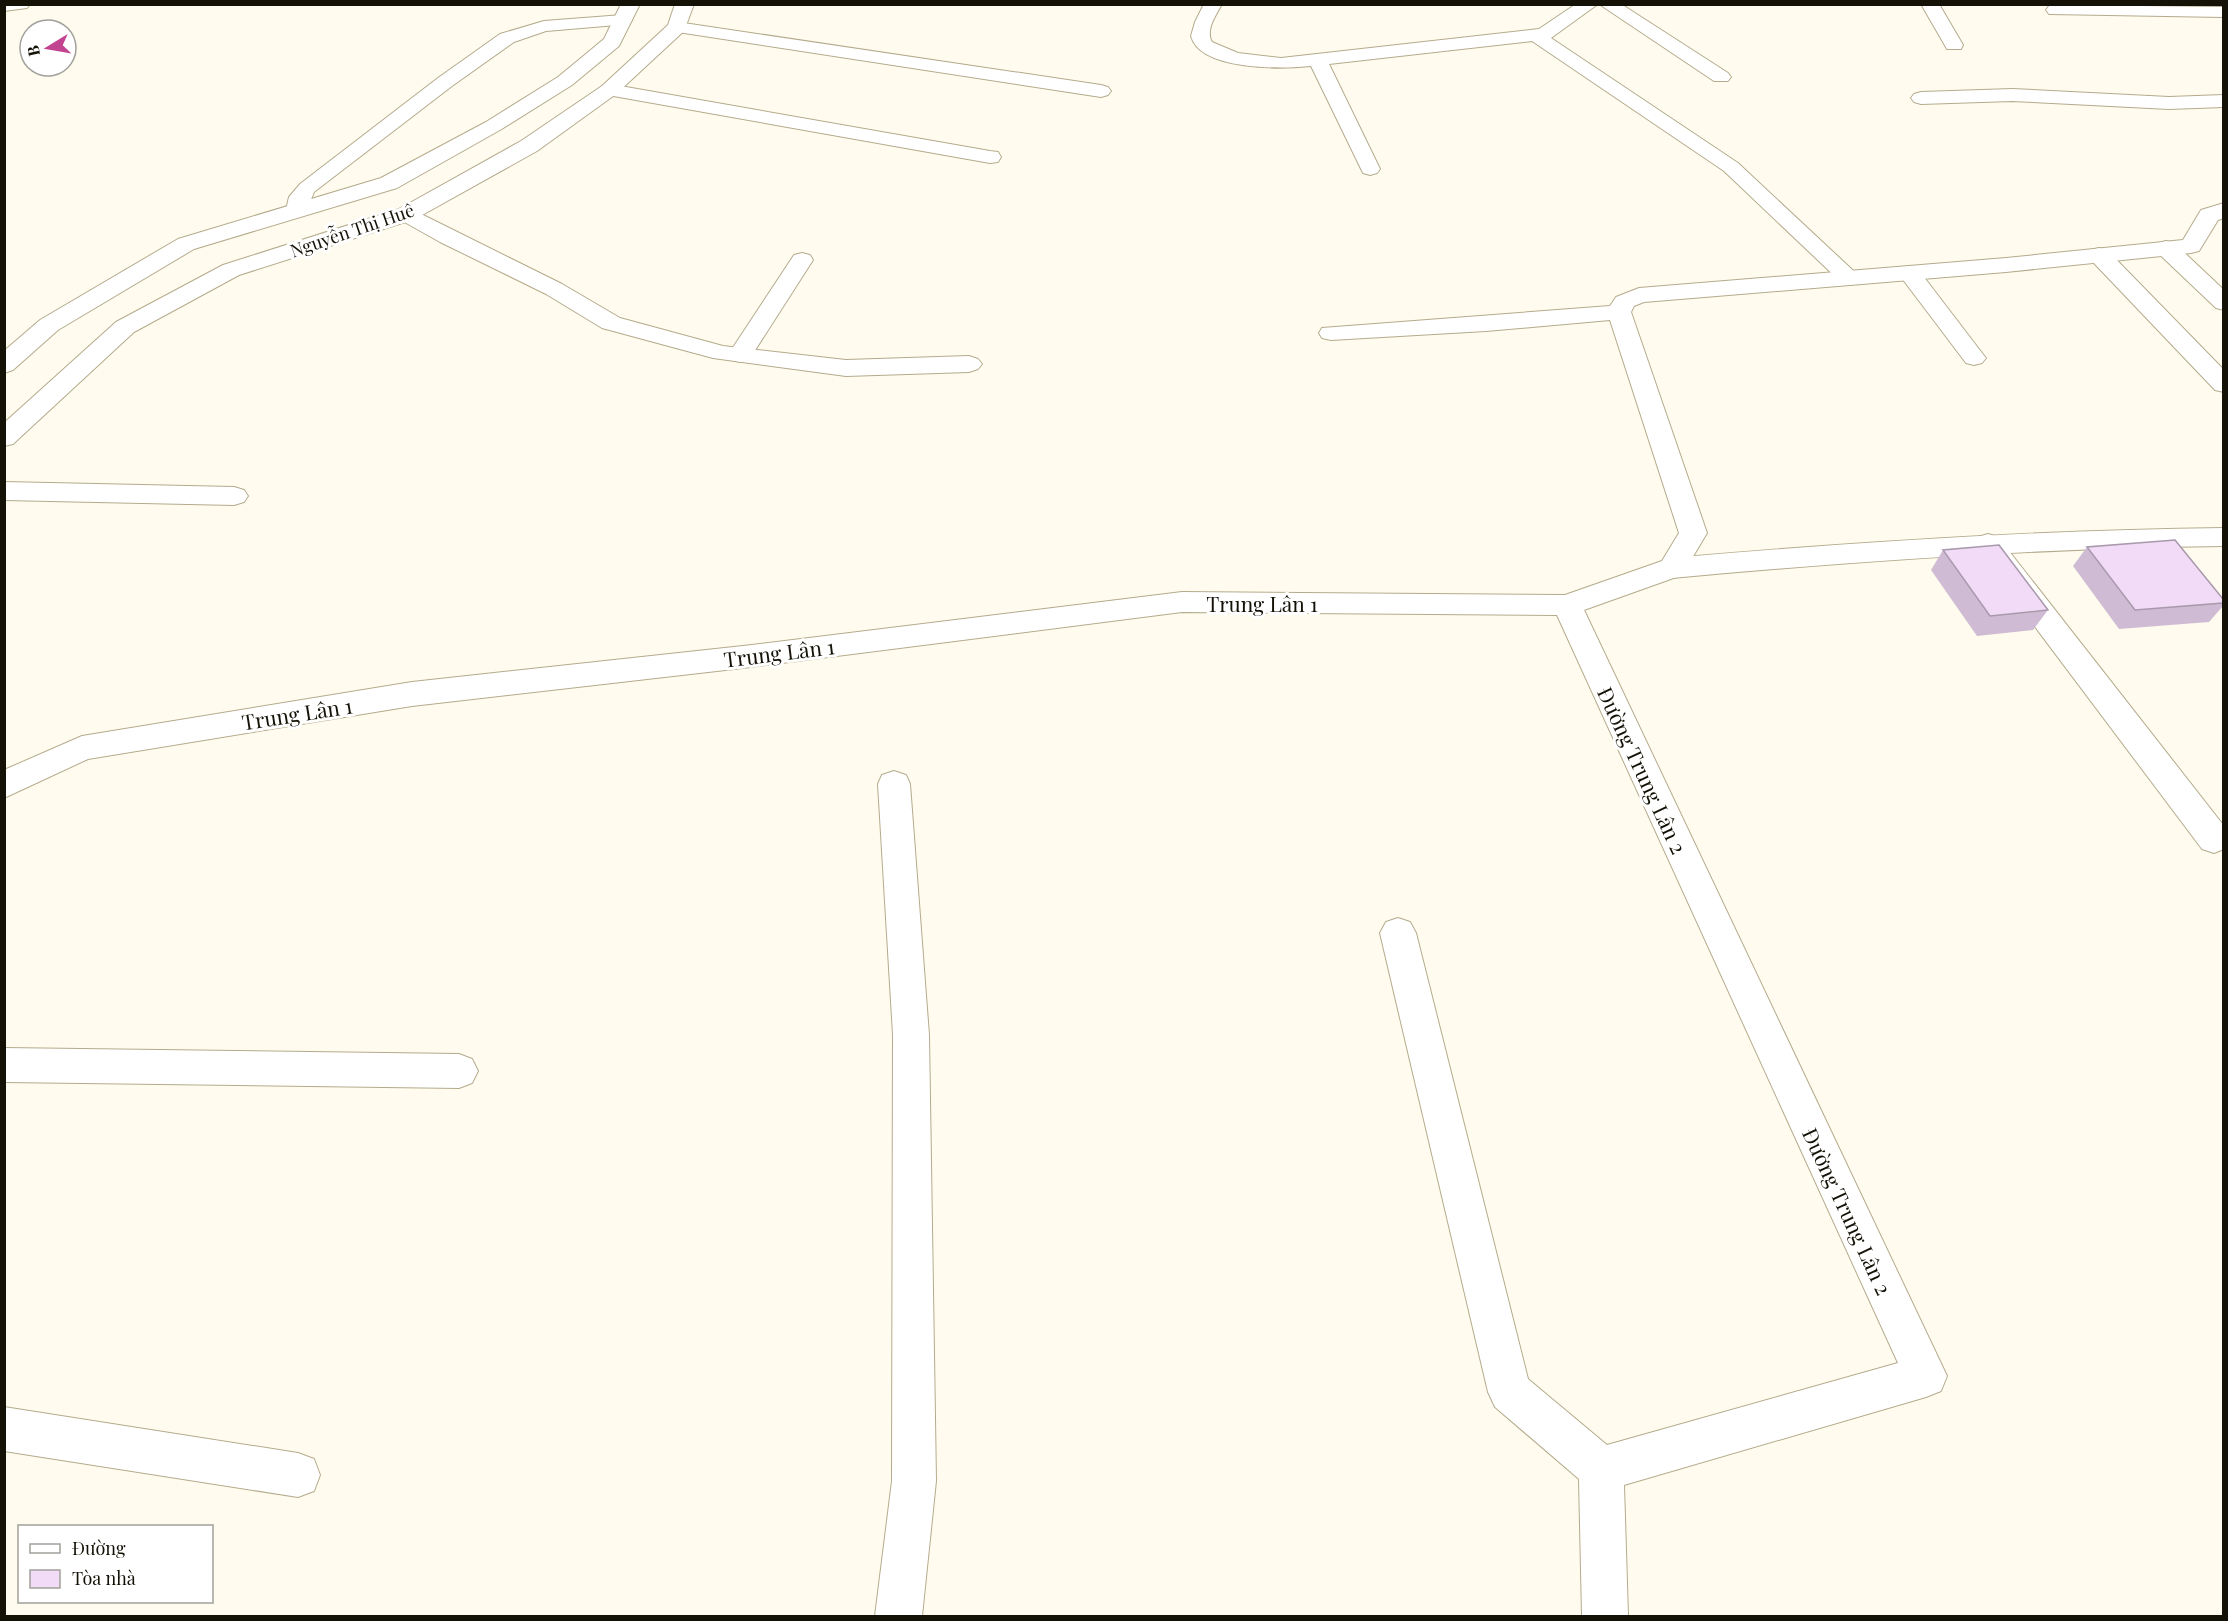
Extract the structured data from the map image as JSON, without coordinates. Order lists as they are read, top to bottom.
{
  "streets": {
    "street": ["Nguyễn Thị Huê", "Trung Lân 1", "Đường Trung Lân 2"]
  },
  "crossings": [
    ["Trung Lân 1", "Đường Trung Lân 2"]
  ],
  "legend": ["Đường", "Tòa nhà"],
  "north": "left"
}
